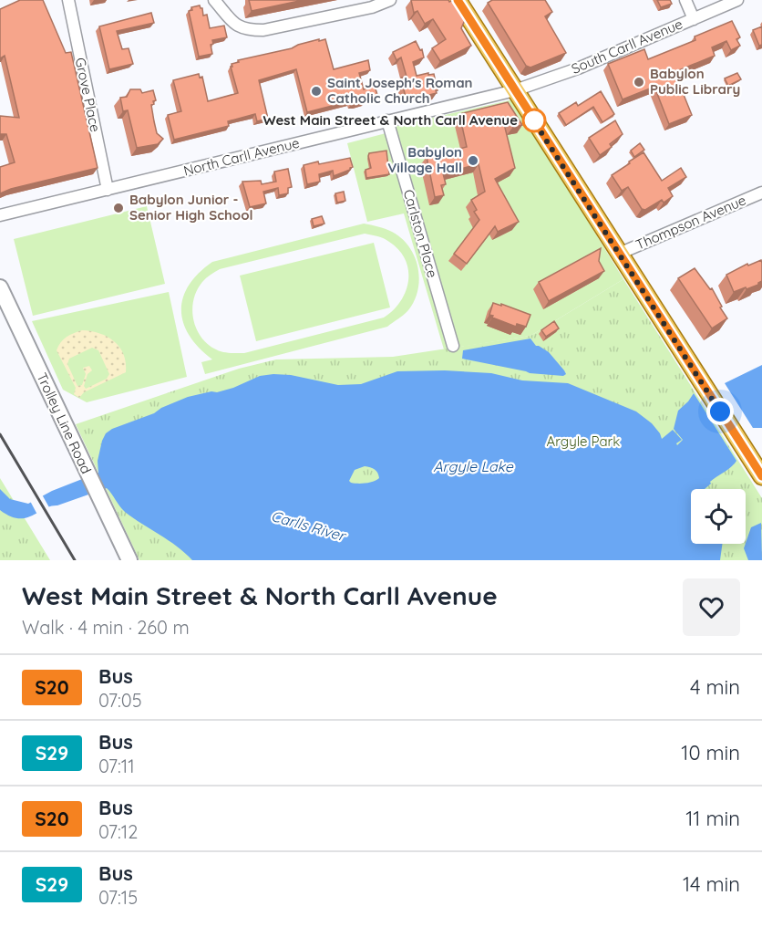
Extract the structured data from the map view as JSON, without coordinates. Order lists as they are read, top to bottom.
{
  "streets": {
    "main road": ["Trolley Line Road"],
    "street": [
      "South Carll Avenue",
      "Grove Place",
      "North Carll Avenue",
      "Thompson Avenue",
      "Carlston Place"
    ]
  },
  "crossings": [
    ["South Carll Avenue", "North Carll Avenue"],
    ["Grove Place", "North Carll Avenue"],
    ["North Carll Avenue", "Carlston Place"]
  ],
  "water": ["Argyle Lake", "Carlls River"],
  "parks": ["Argyle Park"],
  "places": [
    "Babylon Public Library",
    "Saint Joseph's Roman Catholic Church",
    "West Main Street & North Carll Avenue",
    "Babylon Village Hall",
    "Babylon Junior - Senior High School"
  ],
  "lines": ["bus line S20"],
  "page": {
    "heading": ["West Main Street & North Carll Avenue", "Walk · 4 min · 260 m"],
    "list": [
      {
        "mark": "S20",
        "name": "Bus",
        "note": "07:05",
        "value": "4 min"
      },
      {
        "mark": "S29",
        "name": "Bus",
        "note": "07:11",
        "value": "10 min"
      },
      {
        "mark": "S20",
        "name": "Bus",
        "note": "07:12",
        "value": "11 min"
      },
      {
        "mark": "S29",
        "name": "Bus",
        "note": "07:15",
        "value": "14 min"
      }
    ]
  }
}
